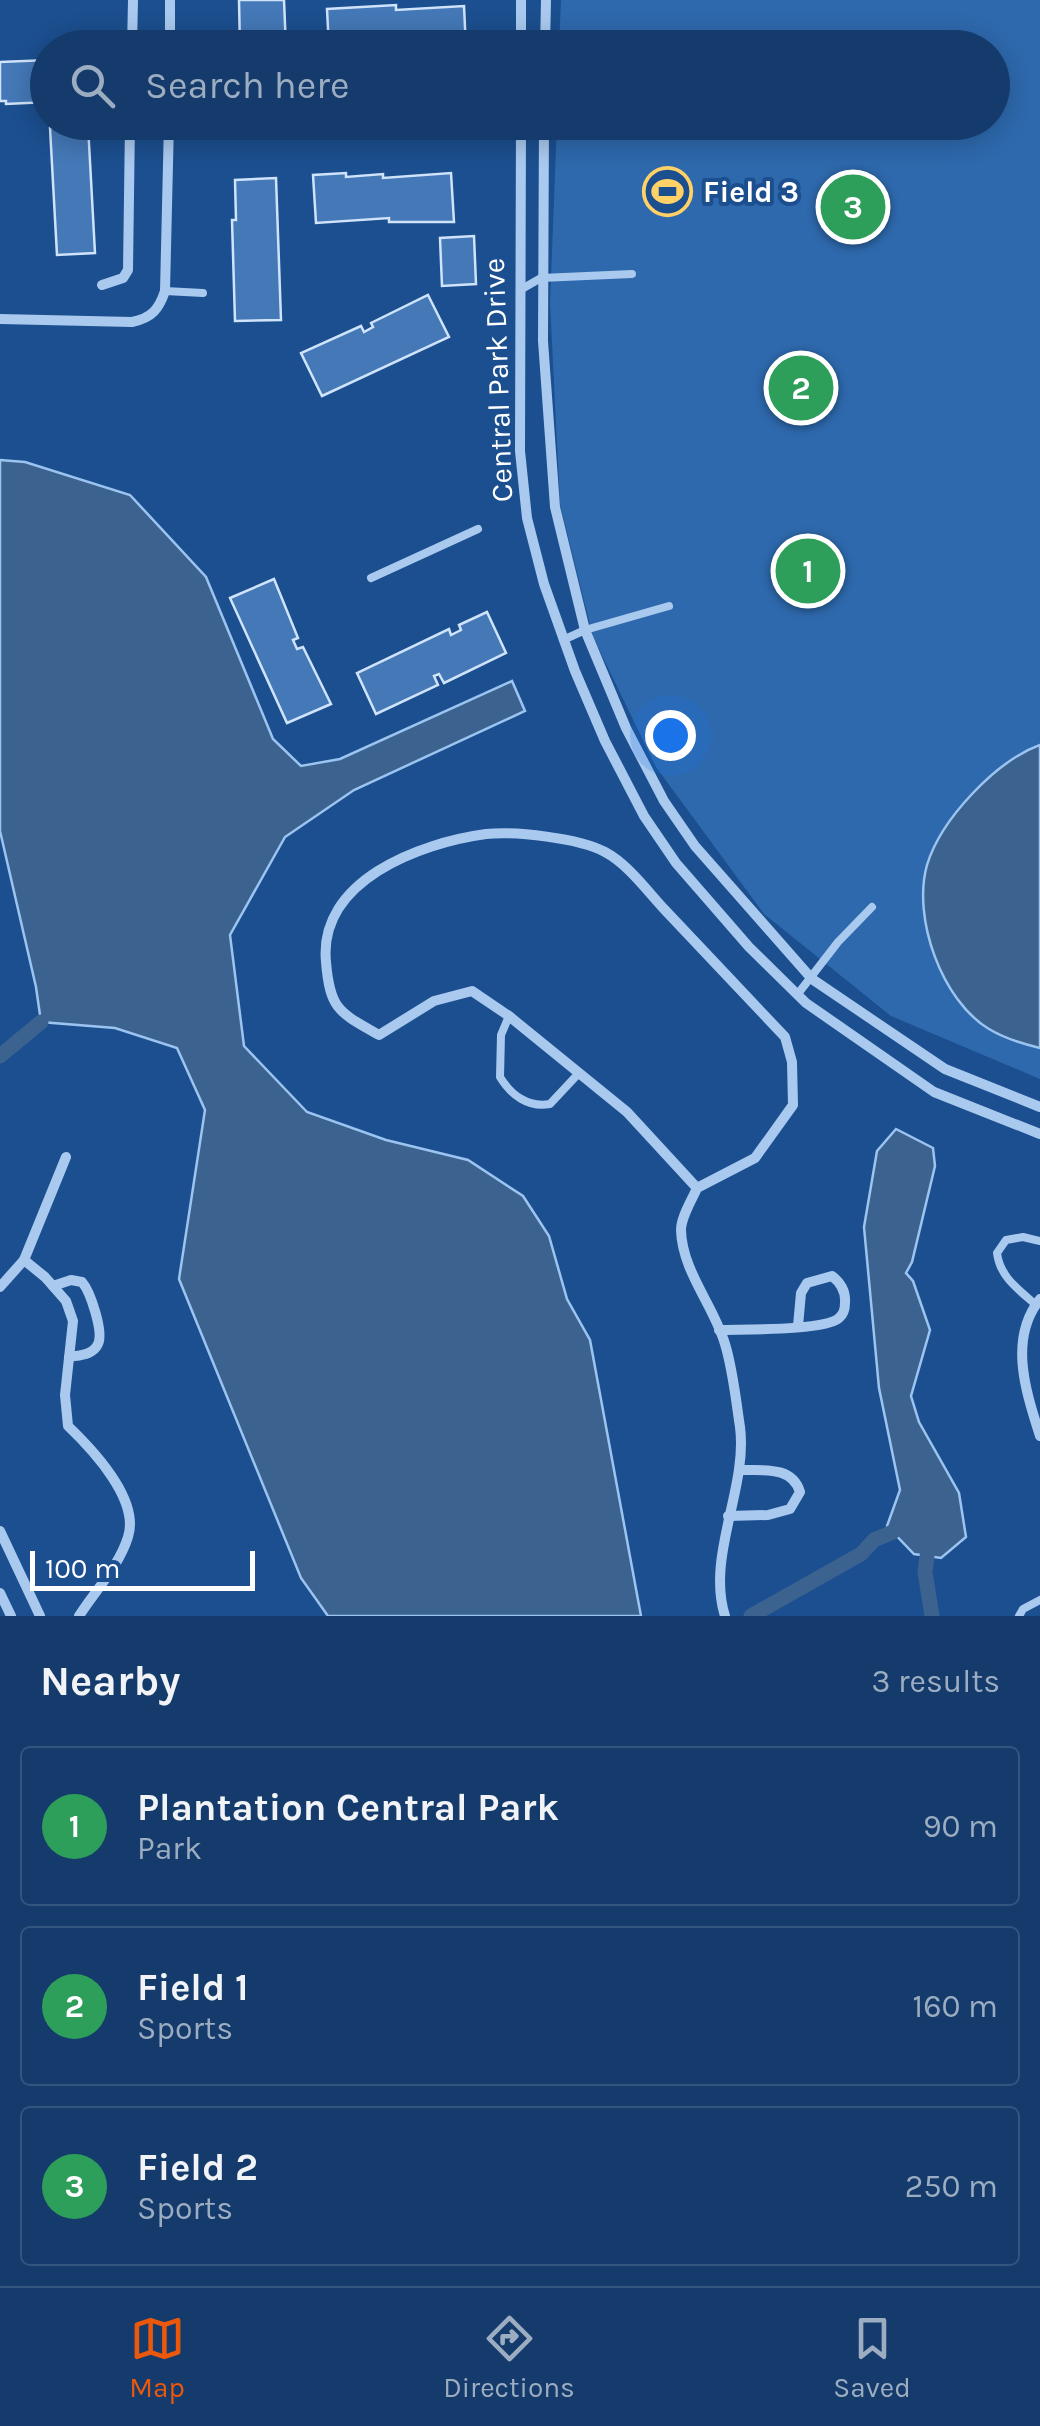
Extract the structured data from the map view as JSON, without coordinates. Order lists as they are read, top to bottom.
{
  "streets": {
    "street": ["Central Park Drive"]
  },
  "places": {
    "sports": ["Field 3"]
  },
  "scale_bar": "100 m",
  "page": {
    "search": "Search here",
    "pins": ["3", "2", "1"],
    "scale": "100 m",
    "heading": ["Nearby", "3 results"],
    "list": [
      {
        "mark": "1",
        "name": "Plantation Central Park",
        "note": "Park",
        "value": "90 m"
      },
      {
        "mark": "2",
        "name": "Field 1",
        "note": "Sports",
        "value": "160 m"
      },
      {
        "mark": "3",
        "name": "Field 2",
        "note": "Sports",
        "value": "250 m"
      }
    ],
    "nav": ["Map", "Directions", "Saved"]
  }
}
